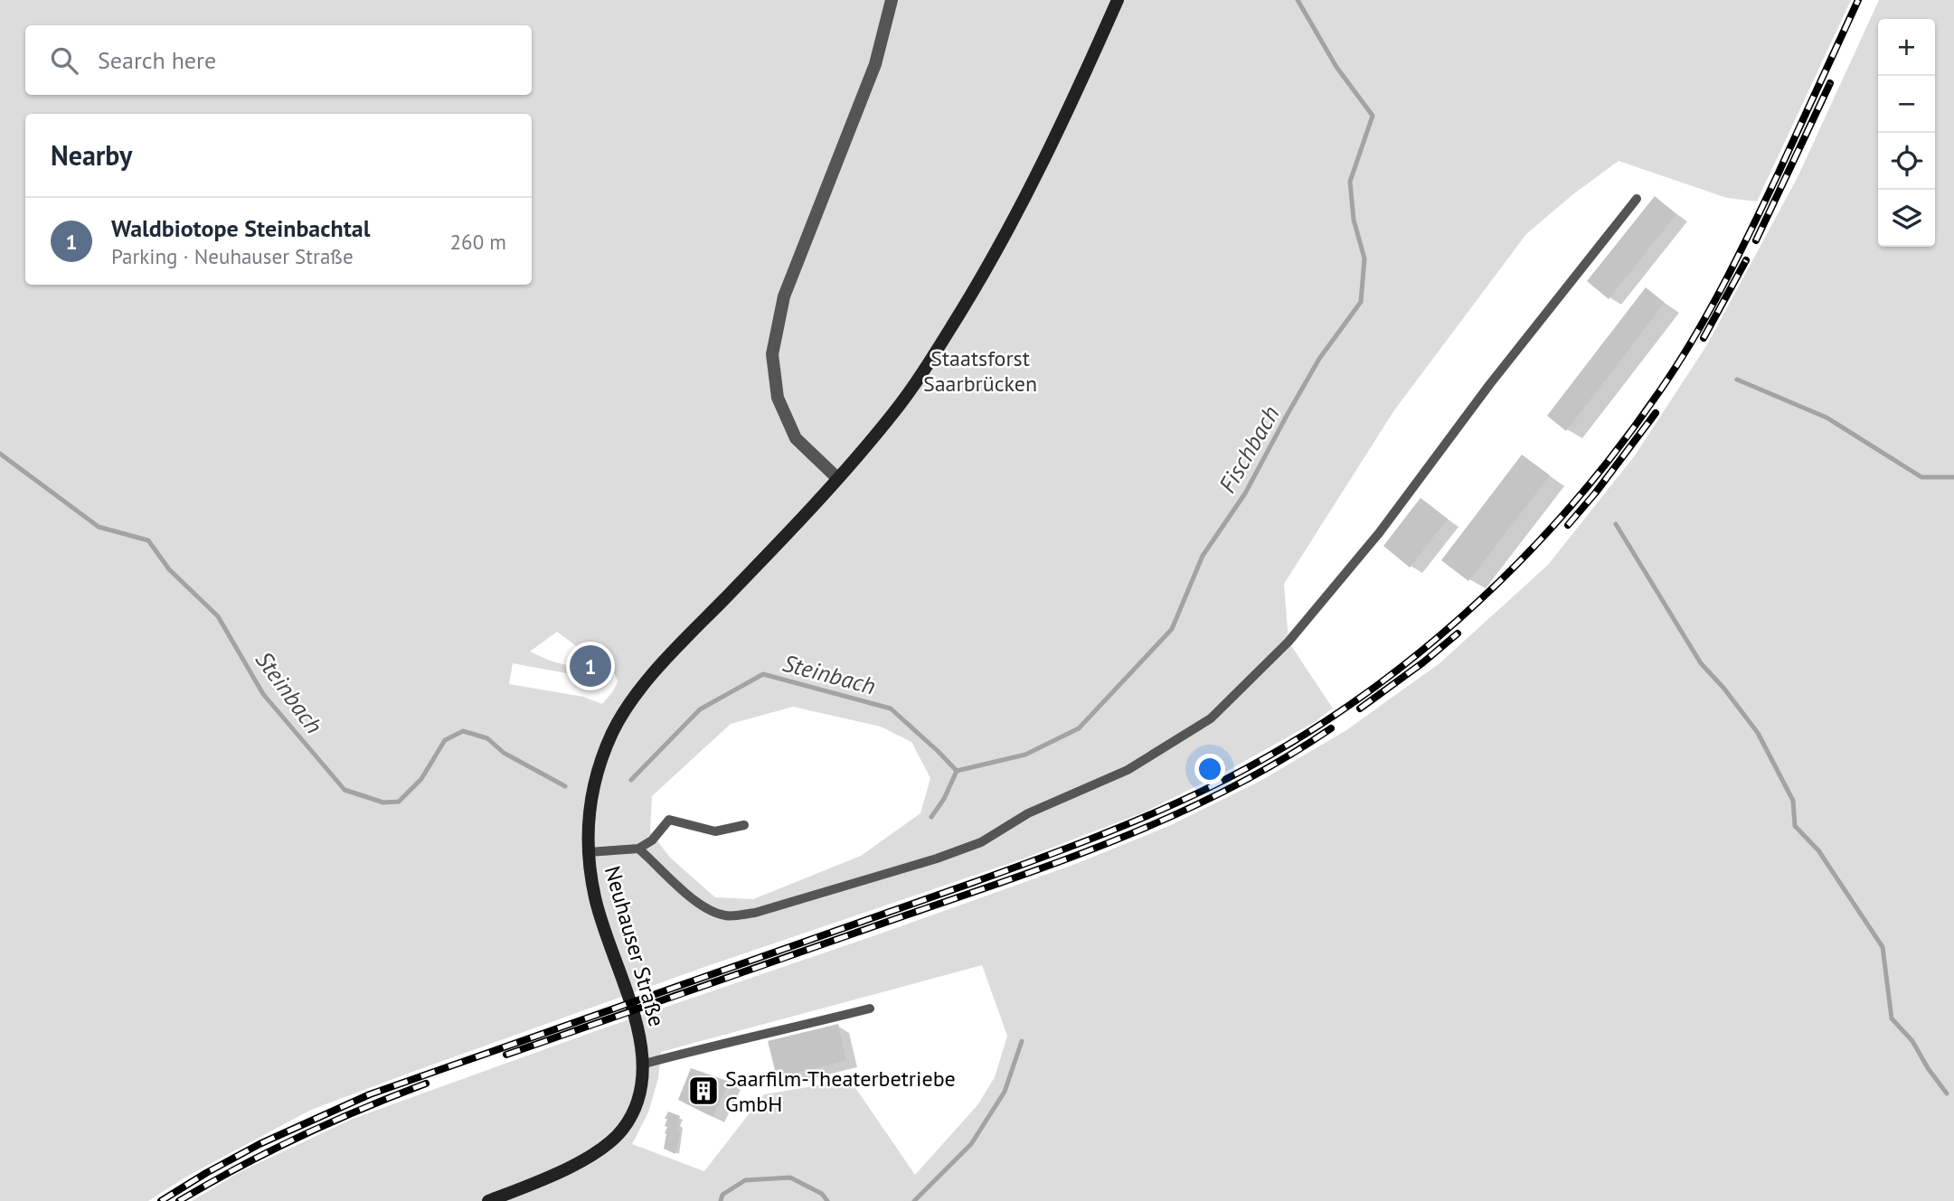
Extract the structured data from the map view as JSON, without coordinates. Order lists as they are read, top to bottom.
{
  "streets": {
    "main road": ["Neuhauser Straße"]
  },
  "water": ["Fischbach", "Steinbach"],
  "parks": ["Staatsforst Saarbrücken"],
  "places": {
    "building": ["Saarfilm-Theaterbetriebe GmbH"]
  },
  "page": {
    "map_buttons": ["+", "−"],
    "search": "Search here",
    "heading": "Nearby",
    "list": [
      {
        "mark": "1",
        "name": "Waldbiotope Steinbachtal",
        "note": "Parking · Neuhauser Straße",
        "value": "260 m"
      }
    ],
    "pins": "1"
  }
}
